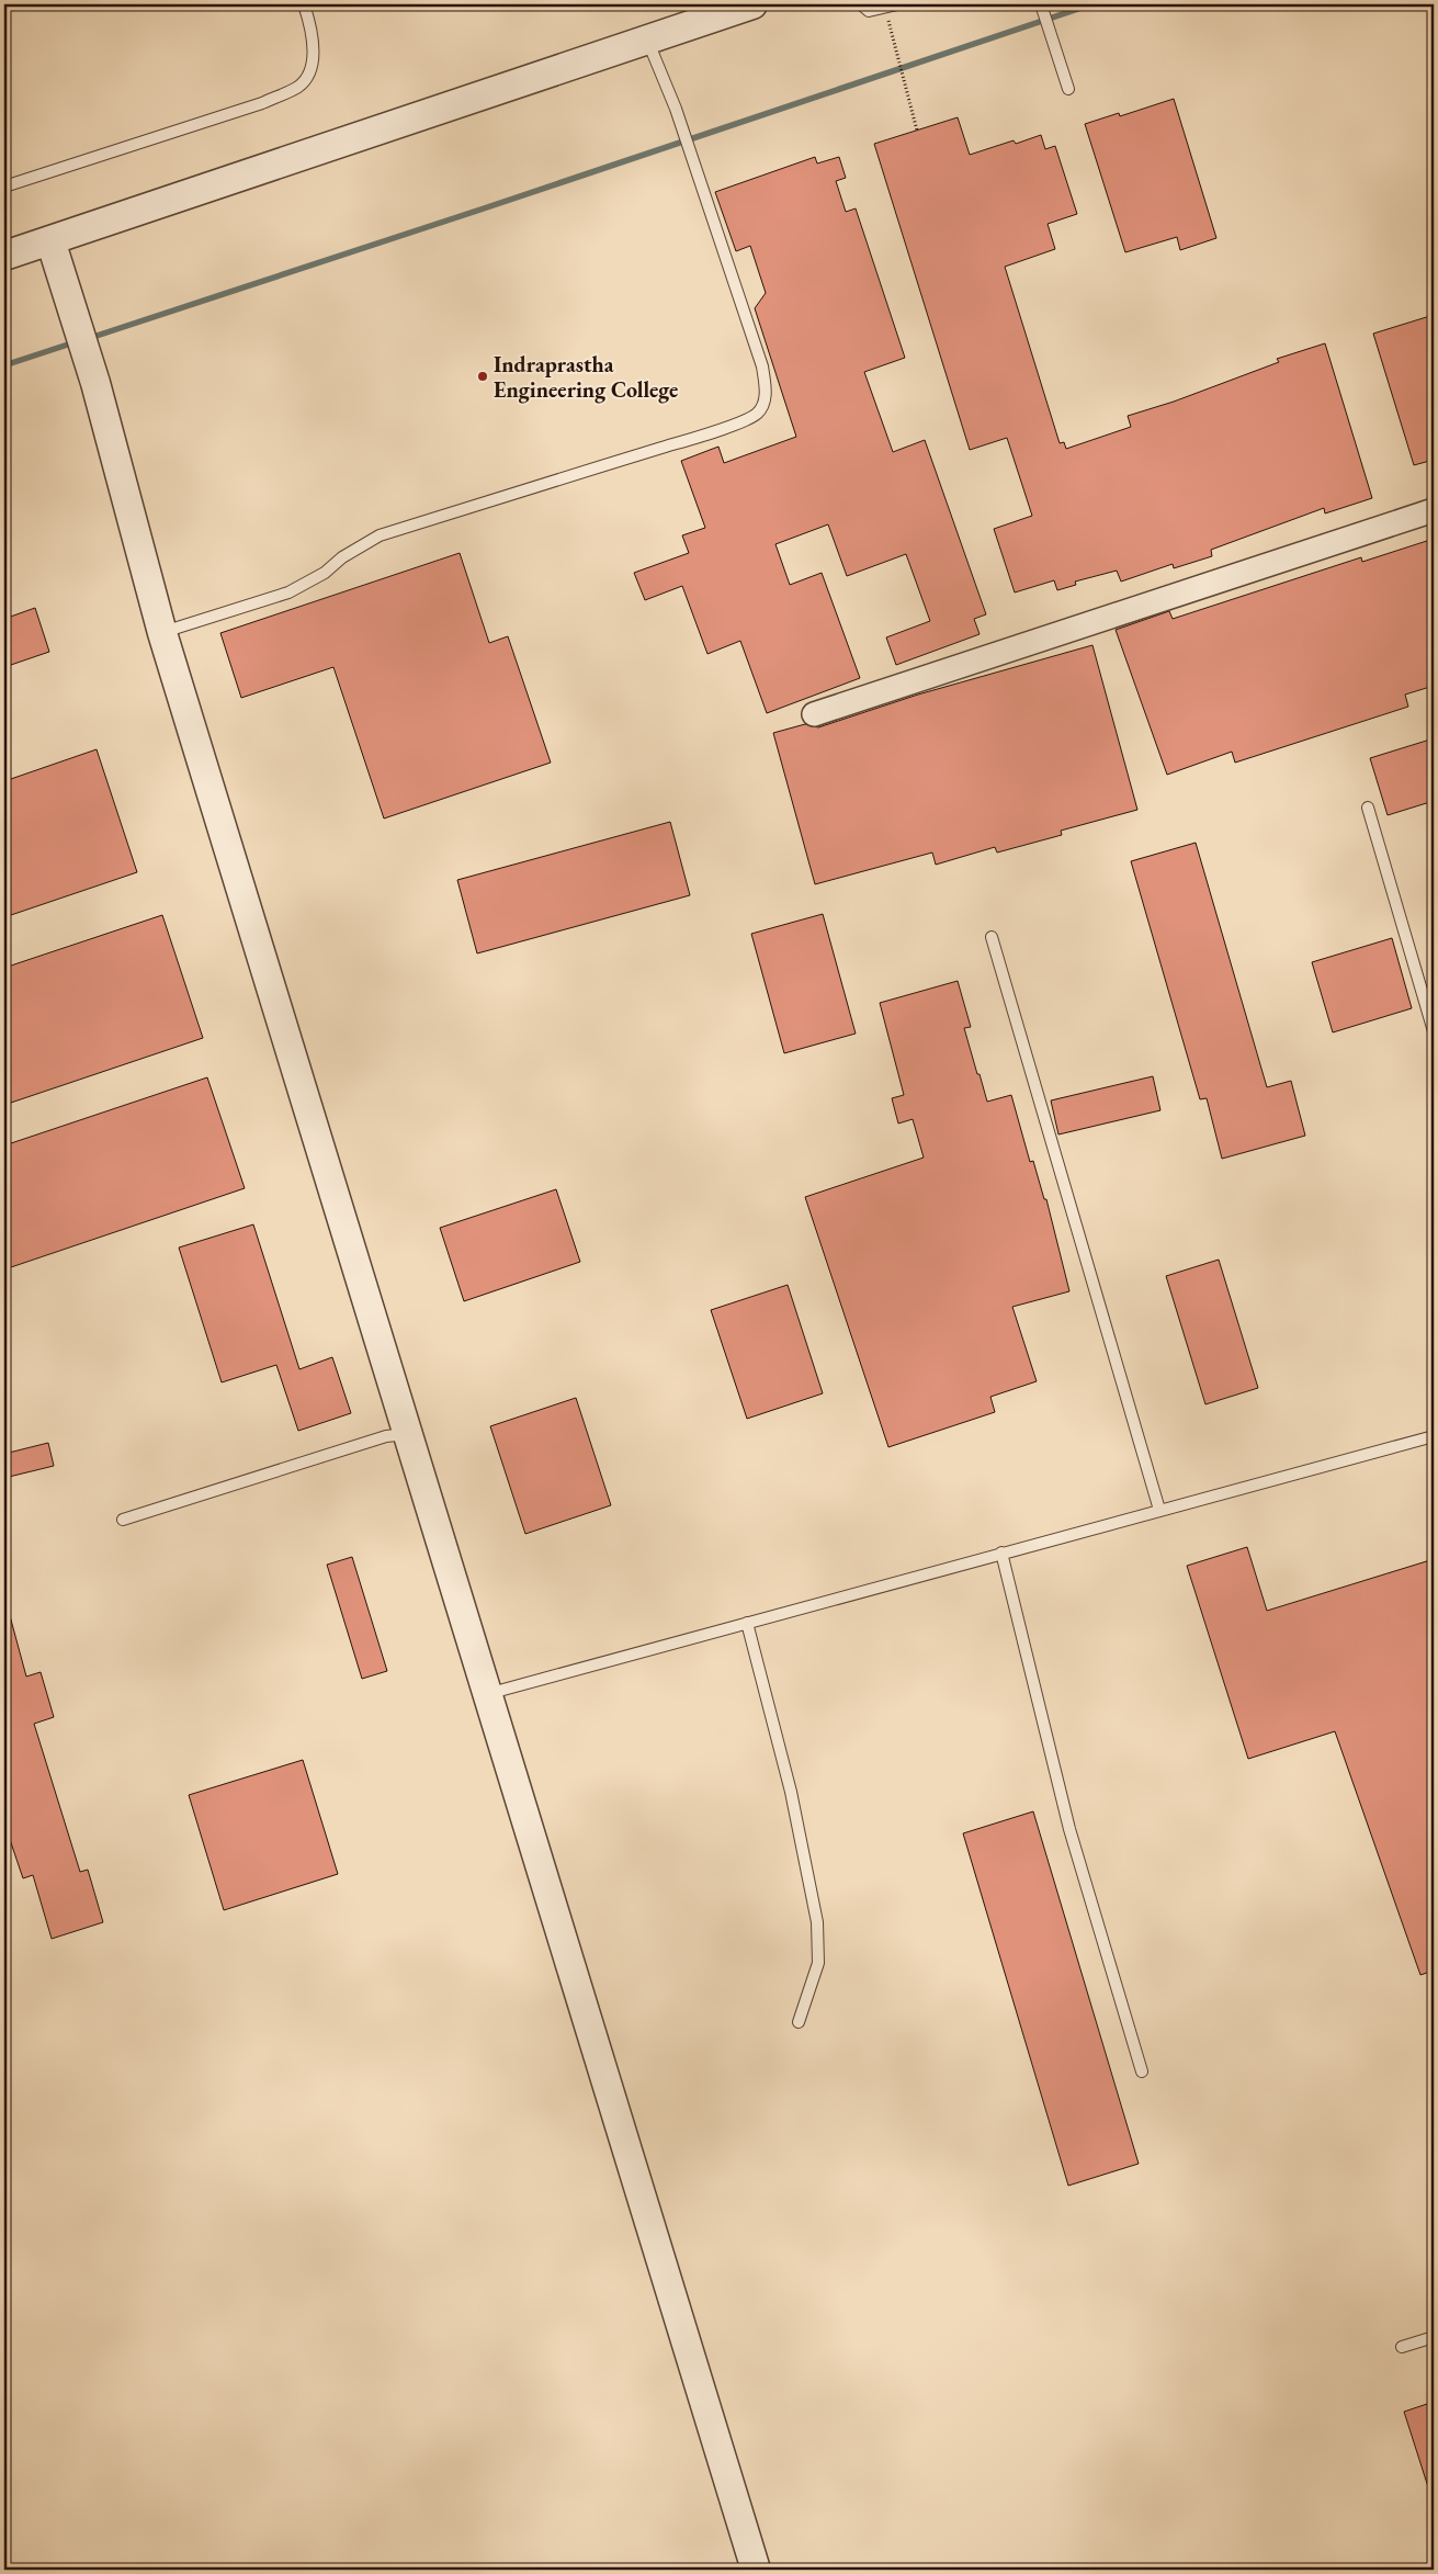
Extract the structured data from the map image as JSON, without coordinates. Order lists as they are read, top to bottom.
{
  "places": ["Indraprastha Engineering College"]
}
